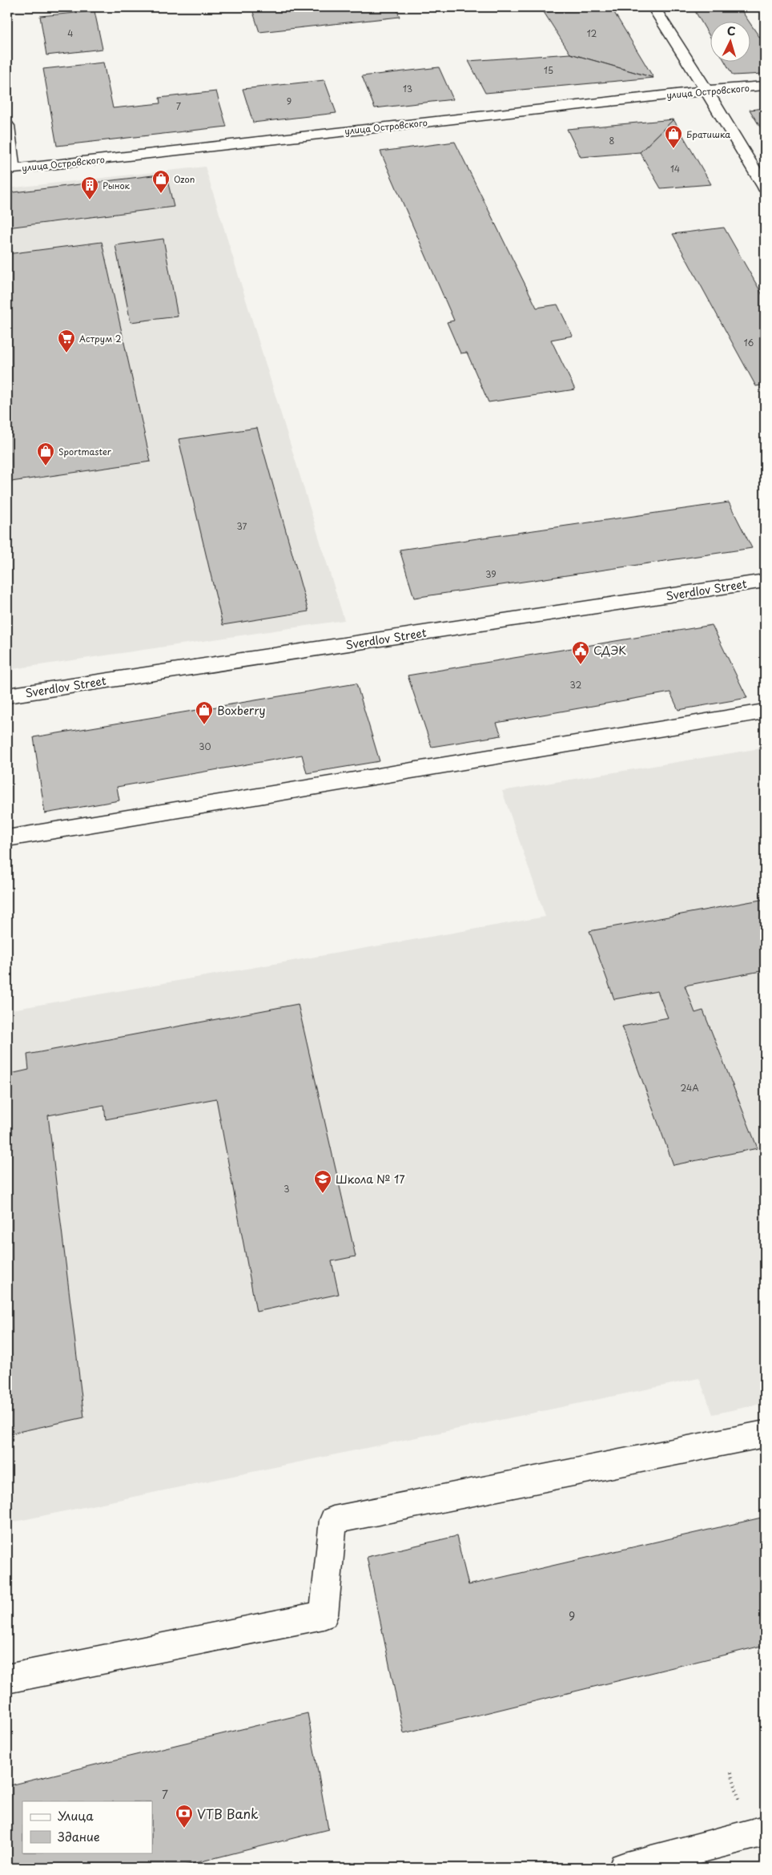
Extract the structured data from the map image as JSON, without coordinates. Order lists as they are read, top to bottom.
{
  "streets": {
    "street": ["улица Островского", "Sverdlov Street"]
  },
  "places": {
    "shop": [
      "Братишка",
      "Ozon",
      "Sportmaster",
      "Boxberry"
    ],
    "building": ["Рынок"],
    "supermarket": ["Аструм 2"],
    "public building": ["СДЭК"],
    "school or university": ["Школа № 17"],
    "bank": ["VTB Bank"]
  },
  "house_numbers": [
    "4",
    "12",
    "15",
    "13",
    "9",
    "7",
    "8",
    "14",
    "16",
    "37",
    "39",
    "32",
    "30",
    "24А",
    "3",
    "9",
    "7"
  ],
  "legend": ["Улица", "Здание"],
  "north": "top"
}
